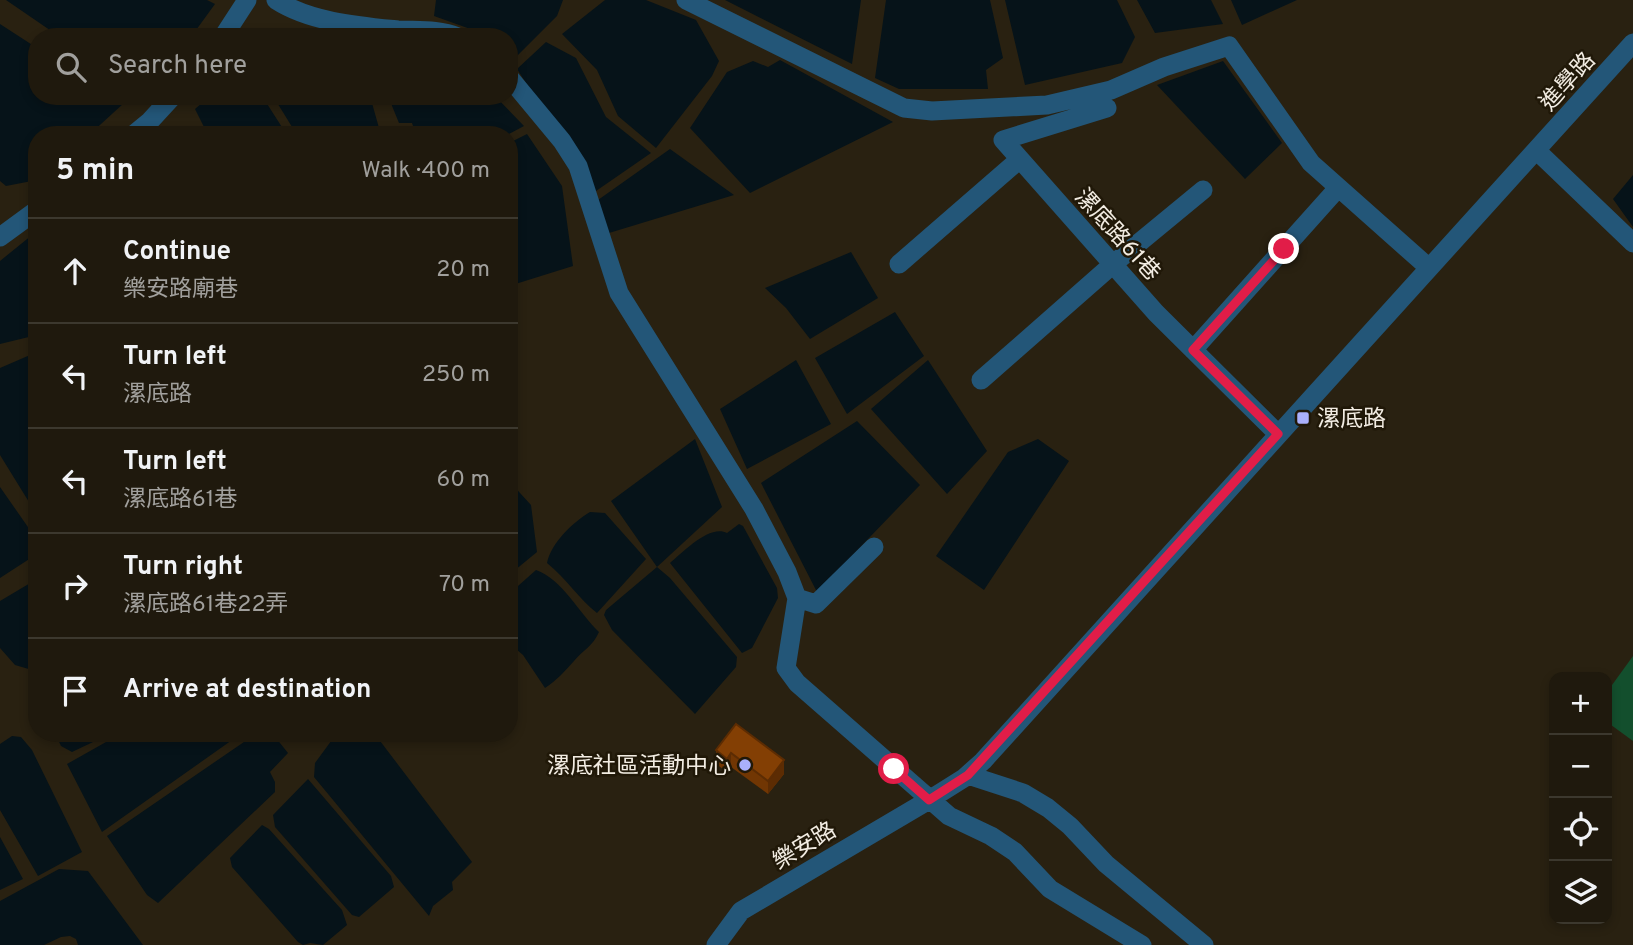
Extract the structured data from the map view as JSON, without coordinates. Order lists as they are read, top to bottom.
{
  "streets": {
    "street": ["進學路", "漯底路61巷", "樂安路"]
  },
  "places": {
    "transit": ["漯底路"],
    "other": ["漯底社區活動中心"]
  },
  "page": {
    "search": "Search here",
    "heading": ["5 min", "Walk · 400 m"],
    "list": [
      ["Continue", "樂安路廟巷", "20 m"],
      ["Turn left", "漯底路", "250 m"],
      ["Turn left", "漯底路61巷", "60 m"],
      ["Turn right", "漯底路61巷22弄", "70 m"],
      "Arrive at destination"
    ],
    "map_buttons": ["+", "−"]
  }
}
